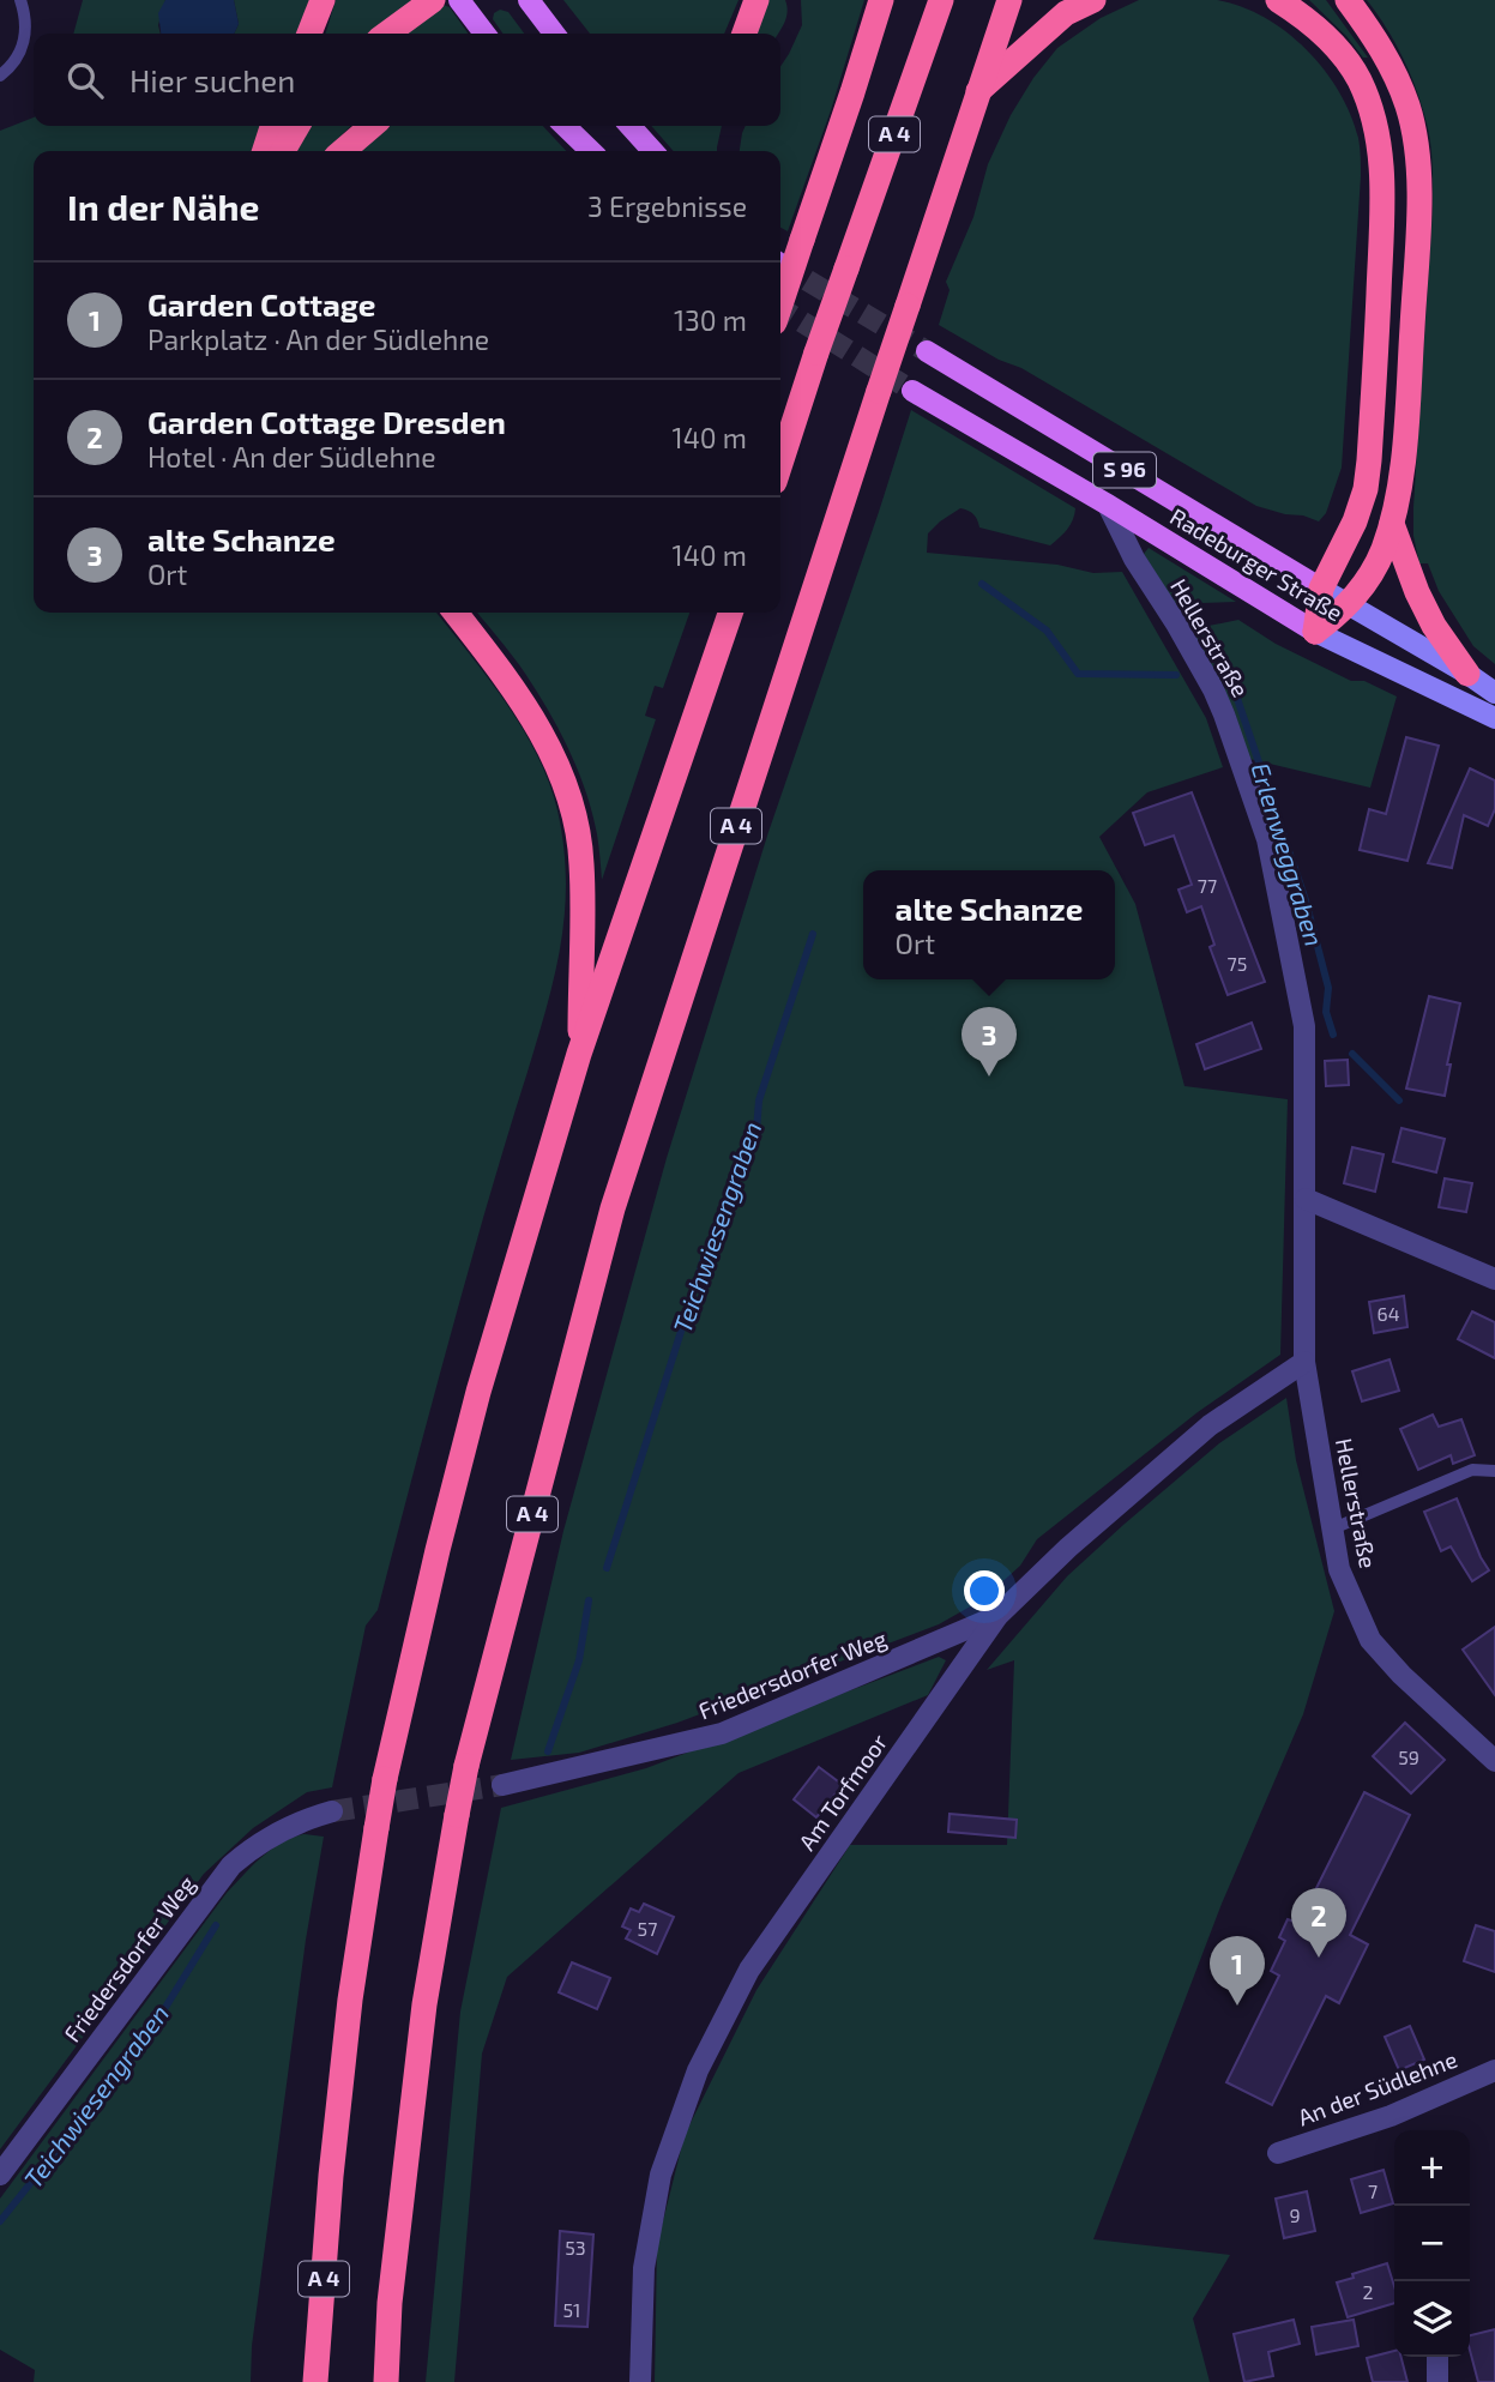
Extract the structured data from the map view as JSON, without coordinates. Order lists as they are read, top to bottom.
{
  "streets": {
    "highway": ["A 4"],
    "main road": ["S 96", "Radeburger Straße"],
    "street": [
      "Hellerstraße",
      "Friedersdorfer Weg",
      "Am Torfmoor",
      "An der Südlehne"
    ]
  },
  "crossings": [
    ["Radeburger Straße", "Hellerstraße"],
    ["Hellerstraße", "Am Torfmoor"],
    ["Friedersdorfer Weg", "Am Torfmoor"]
  ],
  "water": ["Erlenweggraben", "Teichwiesengraben"],
  "house_numbers": [
    "77",
    "75",
    "64",
    "59",
    "57",
    "7",
    "9",
    "53",
    "2",
    "51"
  ],
  "page": {
    "search": "Hier suchen",
    "heading": ["In der Nähe", "3 Ergebnisse"],
    "list": [
      {
        "mark": "1",
        "name": "Garden Cottage",
        "note": "Parkplatz · An der Südlehne",
        "value": "130 m"
      },
      {
        "mark": "2",
        "name": "Garden Cottage Dresden",
        "note": "Hotel · An der Südlehne",
        "value": "140 m"
      },
      {
        "mark": "3",
        "name": "alte Schanze",
        "note": "Ort",
        "value": "140 m"
      }
    ],
    "popup": ["alte Schanze", "Ort"],
    "pins": ["3", "2", "1"],
    "map_buttons": ["+", "−"]
  }
}
